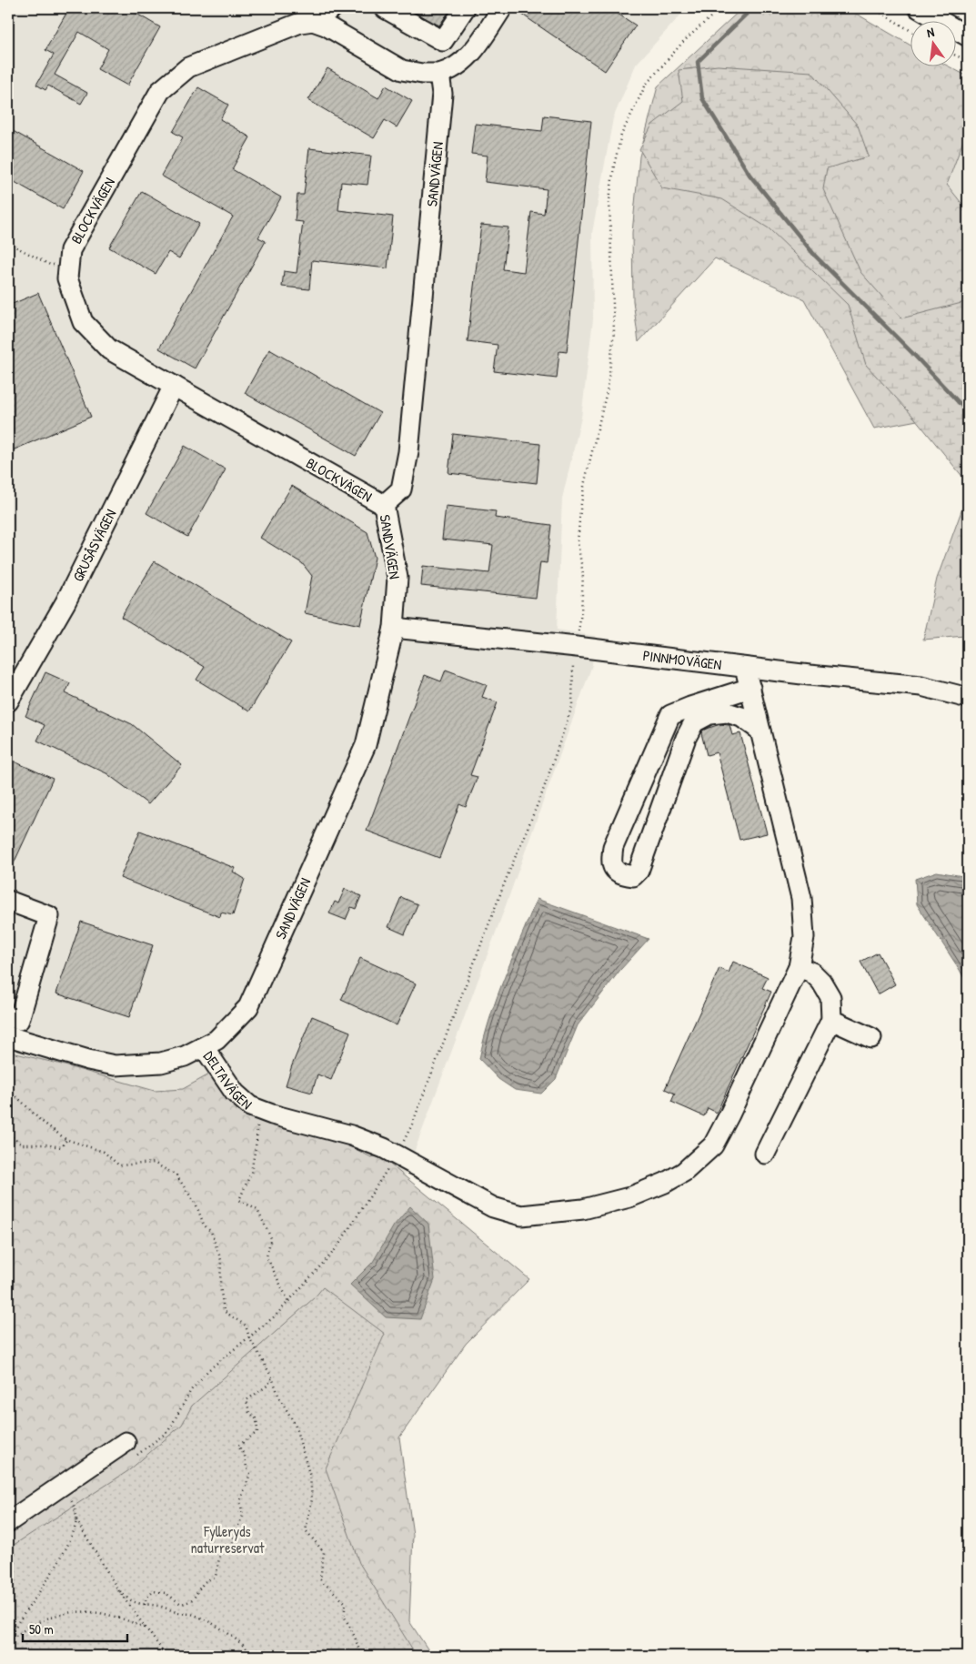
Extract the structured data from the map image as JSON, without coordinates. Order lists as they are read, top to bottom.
{
  "streets": {
    "street": [
      "SANDVÄGEN",
      "BLOCKVÄGEN",
      "GRUSÅSVÄGEN",
      "PINNMOVÄGEN",
      "DELTAVÄGEN"
    ]
  },
  "crossings": [
    ["SANDVÄGEN", "BLOCKVÄGEN"],
    ["SANDVÄGEN", "PINNMOVÄGEN"],
    ["SANDVÄGEN", "DELTAVÄGEN"],
    ["BLOCKVÄGEN", "GRUSÅSVÄGEN"],
    ["PINNMOVÄGEN", "DELTAVÄGEN"]
  ],
  "parks": ["Fylleryds naturreservat"],
  "scale_bar": "50 m",
  "north": "top"
}
